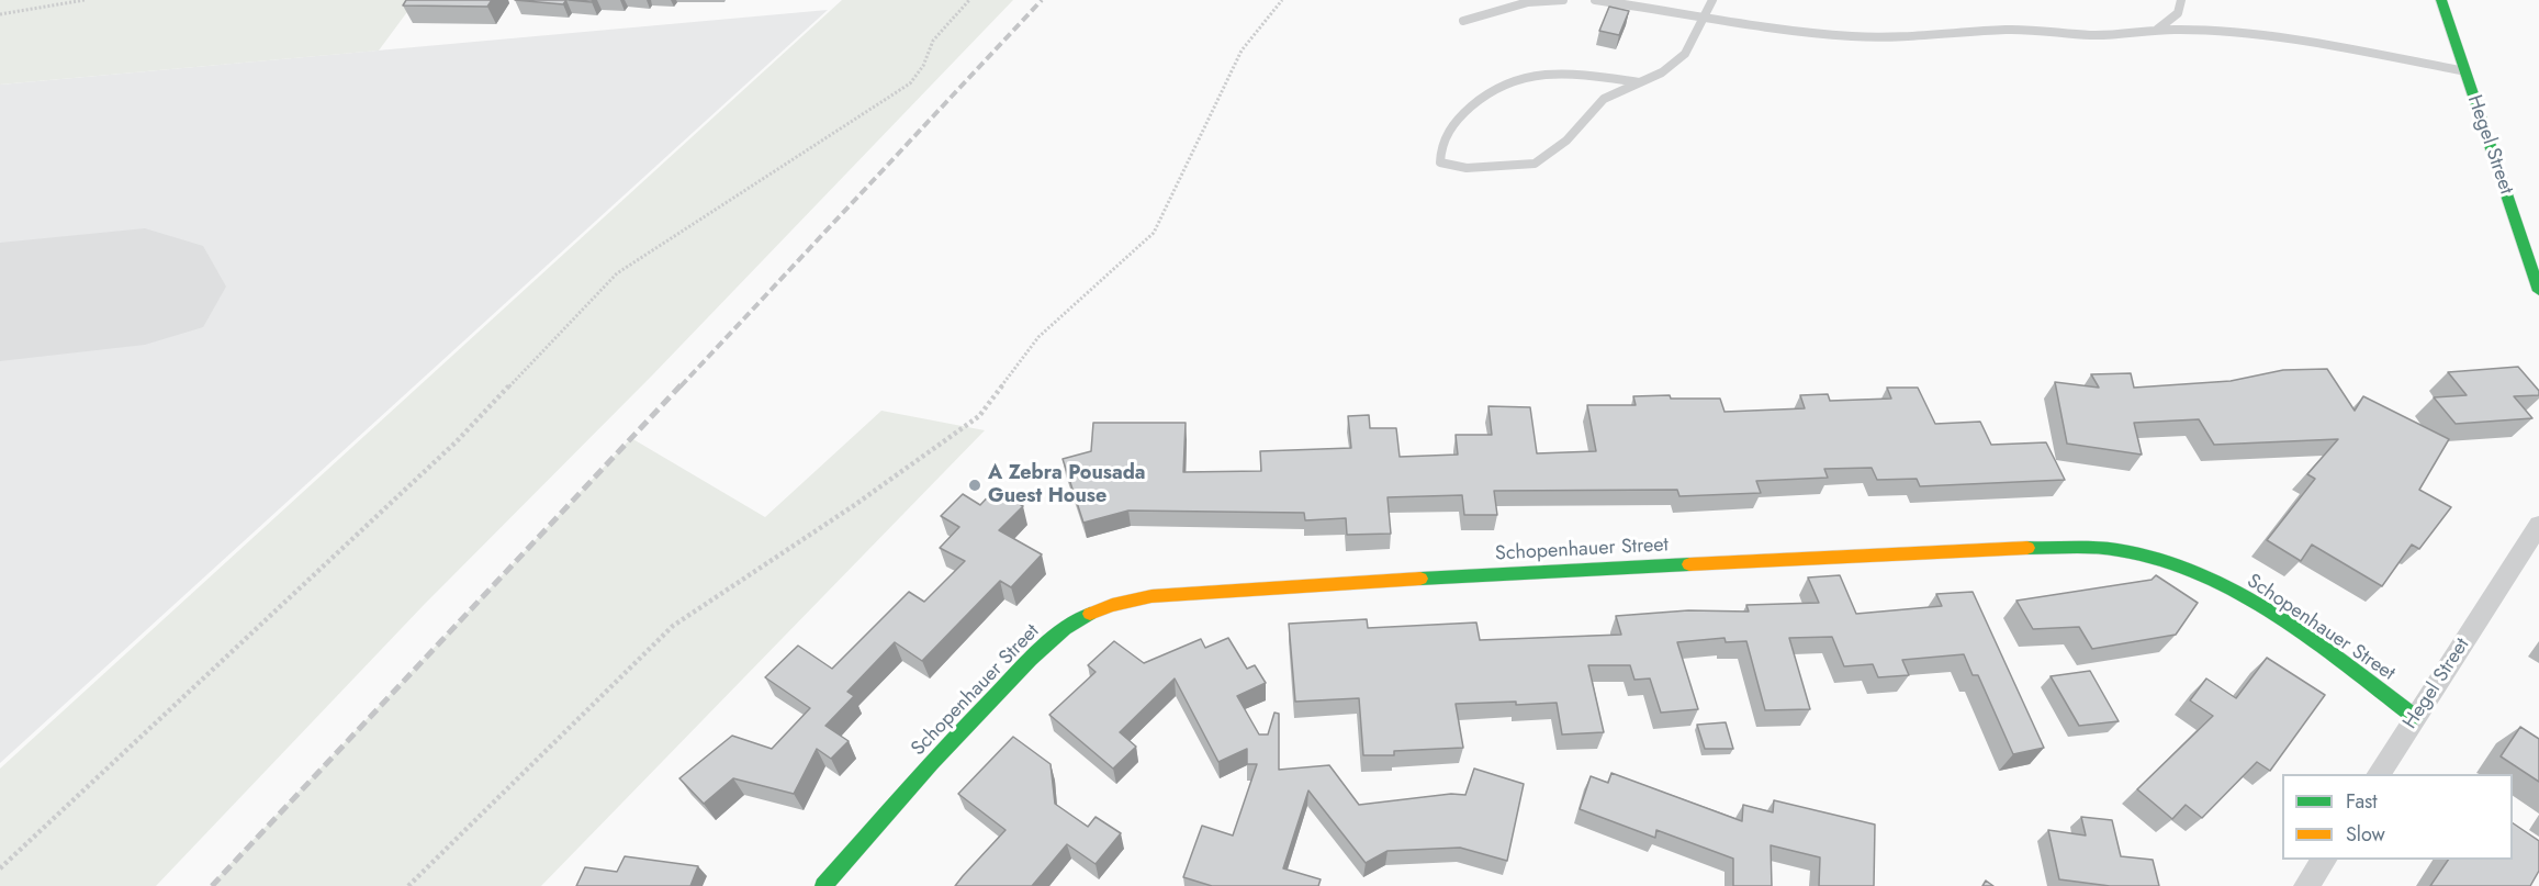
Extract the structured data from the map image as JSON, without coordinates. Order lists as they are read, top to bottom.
{
  "streets": {
    "street": ["Hegel Street", "Schopenhauer Street"]
  },
  "crossings": [
    ["Hegel Street", "Schopenhauer Street"]
  ],
  "places": ["A Zebra Pousada Guest House"],
  "legend": ["Fast", "Slow"]
}
